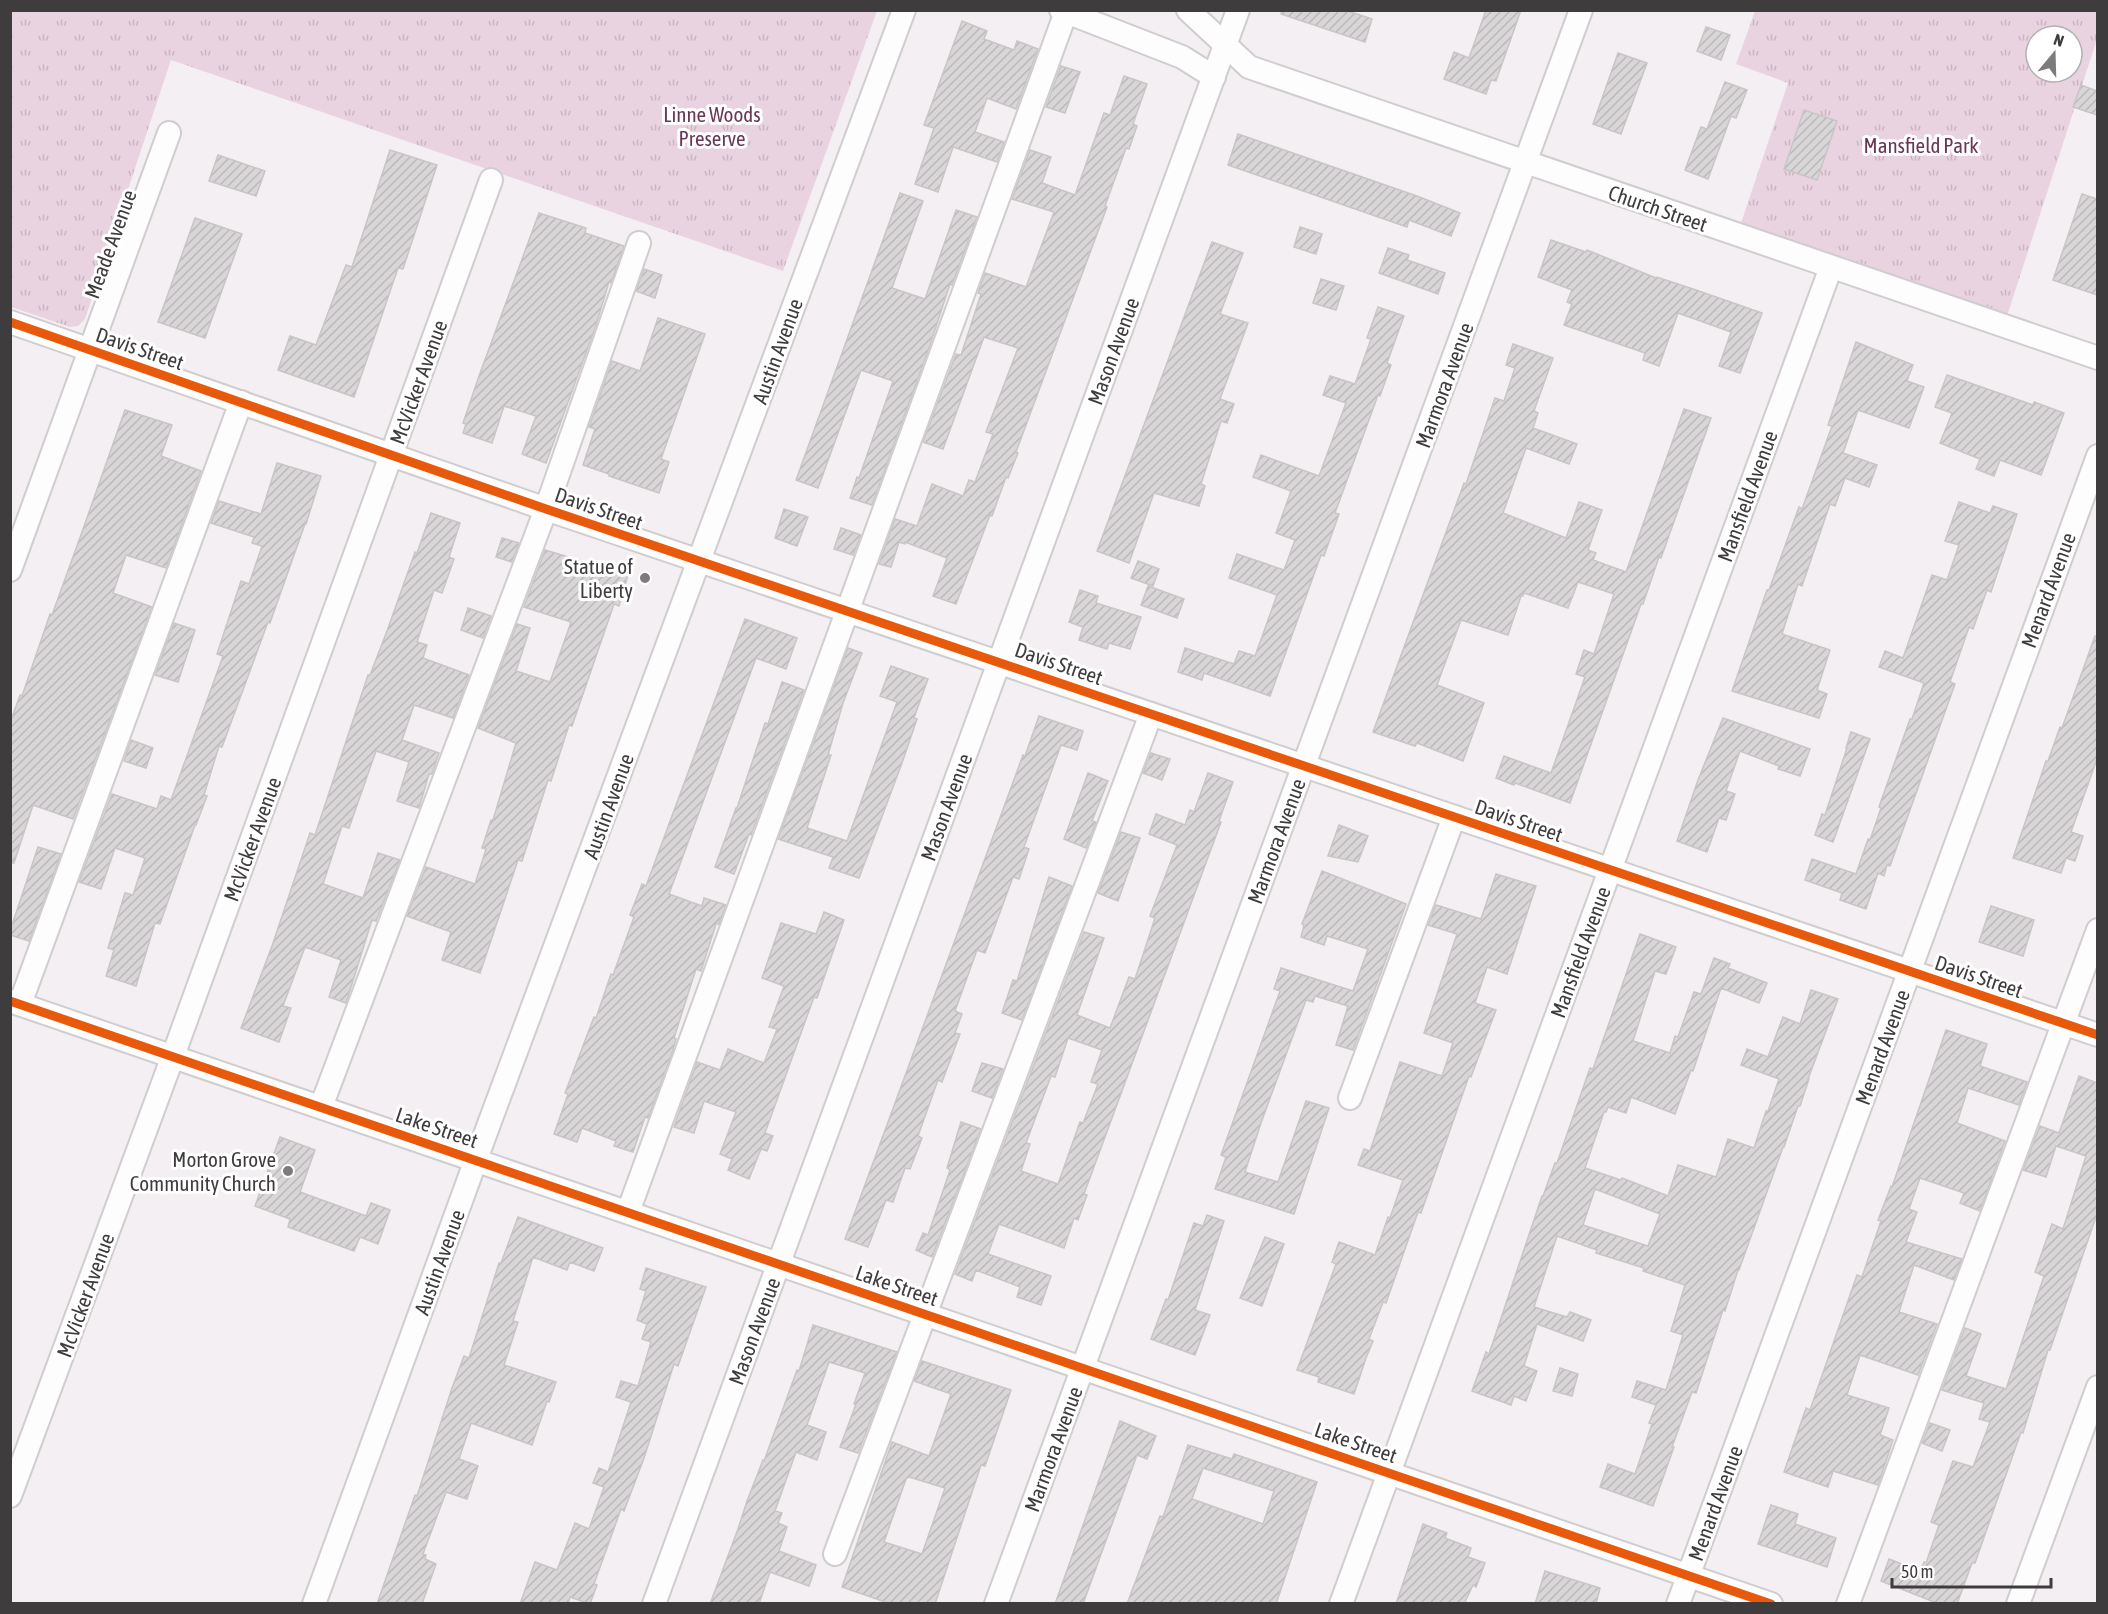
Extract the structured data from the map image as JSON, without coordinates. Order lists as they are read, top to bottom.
{
  "streets": {
    "street": [
      "Church Street",
      "Meade Avenue",
      "Davis Street",
      "Austin Avenue",
      "Mason Avenue",
      "McVicker Avenue",
      "Marmora Avenue",
      "Mansfield Avenue",
      "Menard Avenue",
      "Lake Street"
    ]
  },
  "crossings": [
    ["Church Street", "Mason Avenue"],
    ["Church Street", "Marmora Avenue"],
    ["Church Street", "Mansfield Avenue"],
    ["Meade Avenue", "Davis Street"],
    ["Davis Street", "Austin Avenue"],
    ["Davis Street", "Mason Avenue"],
    ["Davis Street", "McVicker Avenue"],
    ["Davis Street", "Marmora Avenue"],
    ["Davis Street", "Mansfield Avenue"],
    ["Davis Street", "Menard Avenue"],
    ["Austin Avenue", "Lake Street"],
    ["Mason Avenue", "Lake Street"],
    ["McVicker Avenue", "Lake Street"],
    ["Marmora Avenue", "Lake Street"],
    ["Mansfield Avenue", "Lake Street"],
    ["Menard Avenue", "Lake Street"]
  ],
  "parks": ["Linne Woods Preserve", "Mansfield Park"],
  "places": ["Statue of Liberty", "Morton Grove Community Church"],
  "scale_bar": "50 m",
  "north": "top"
}
